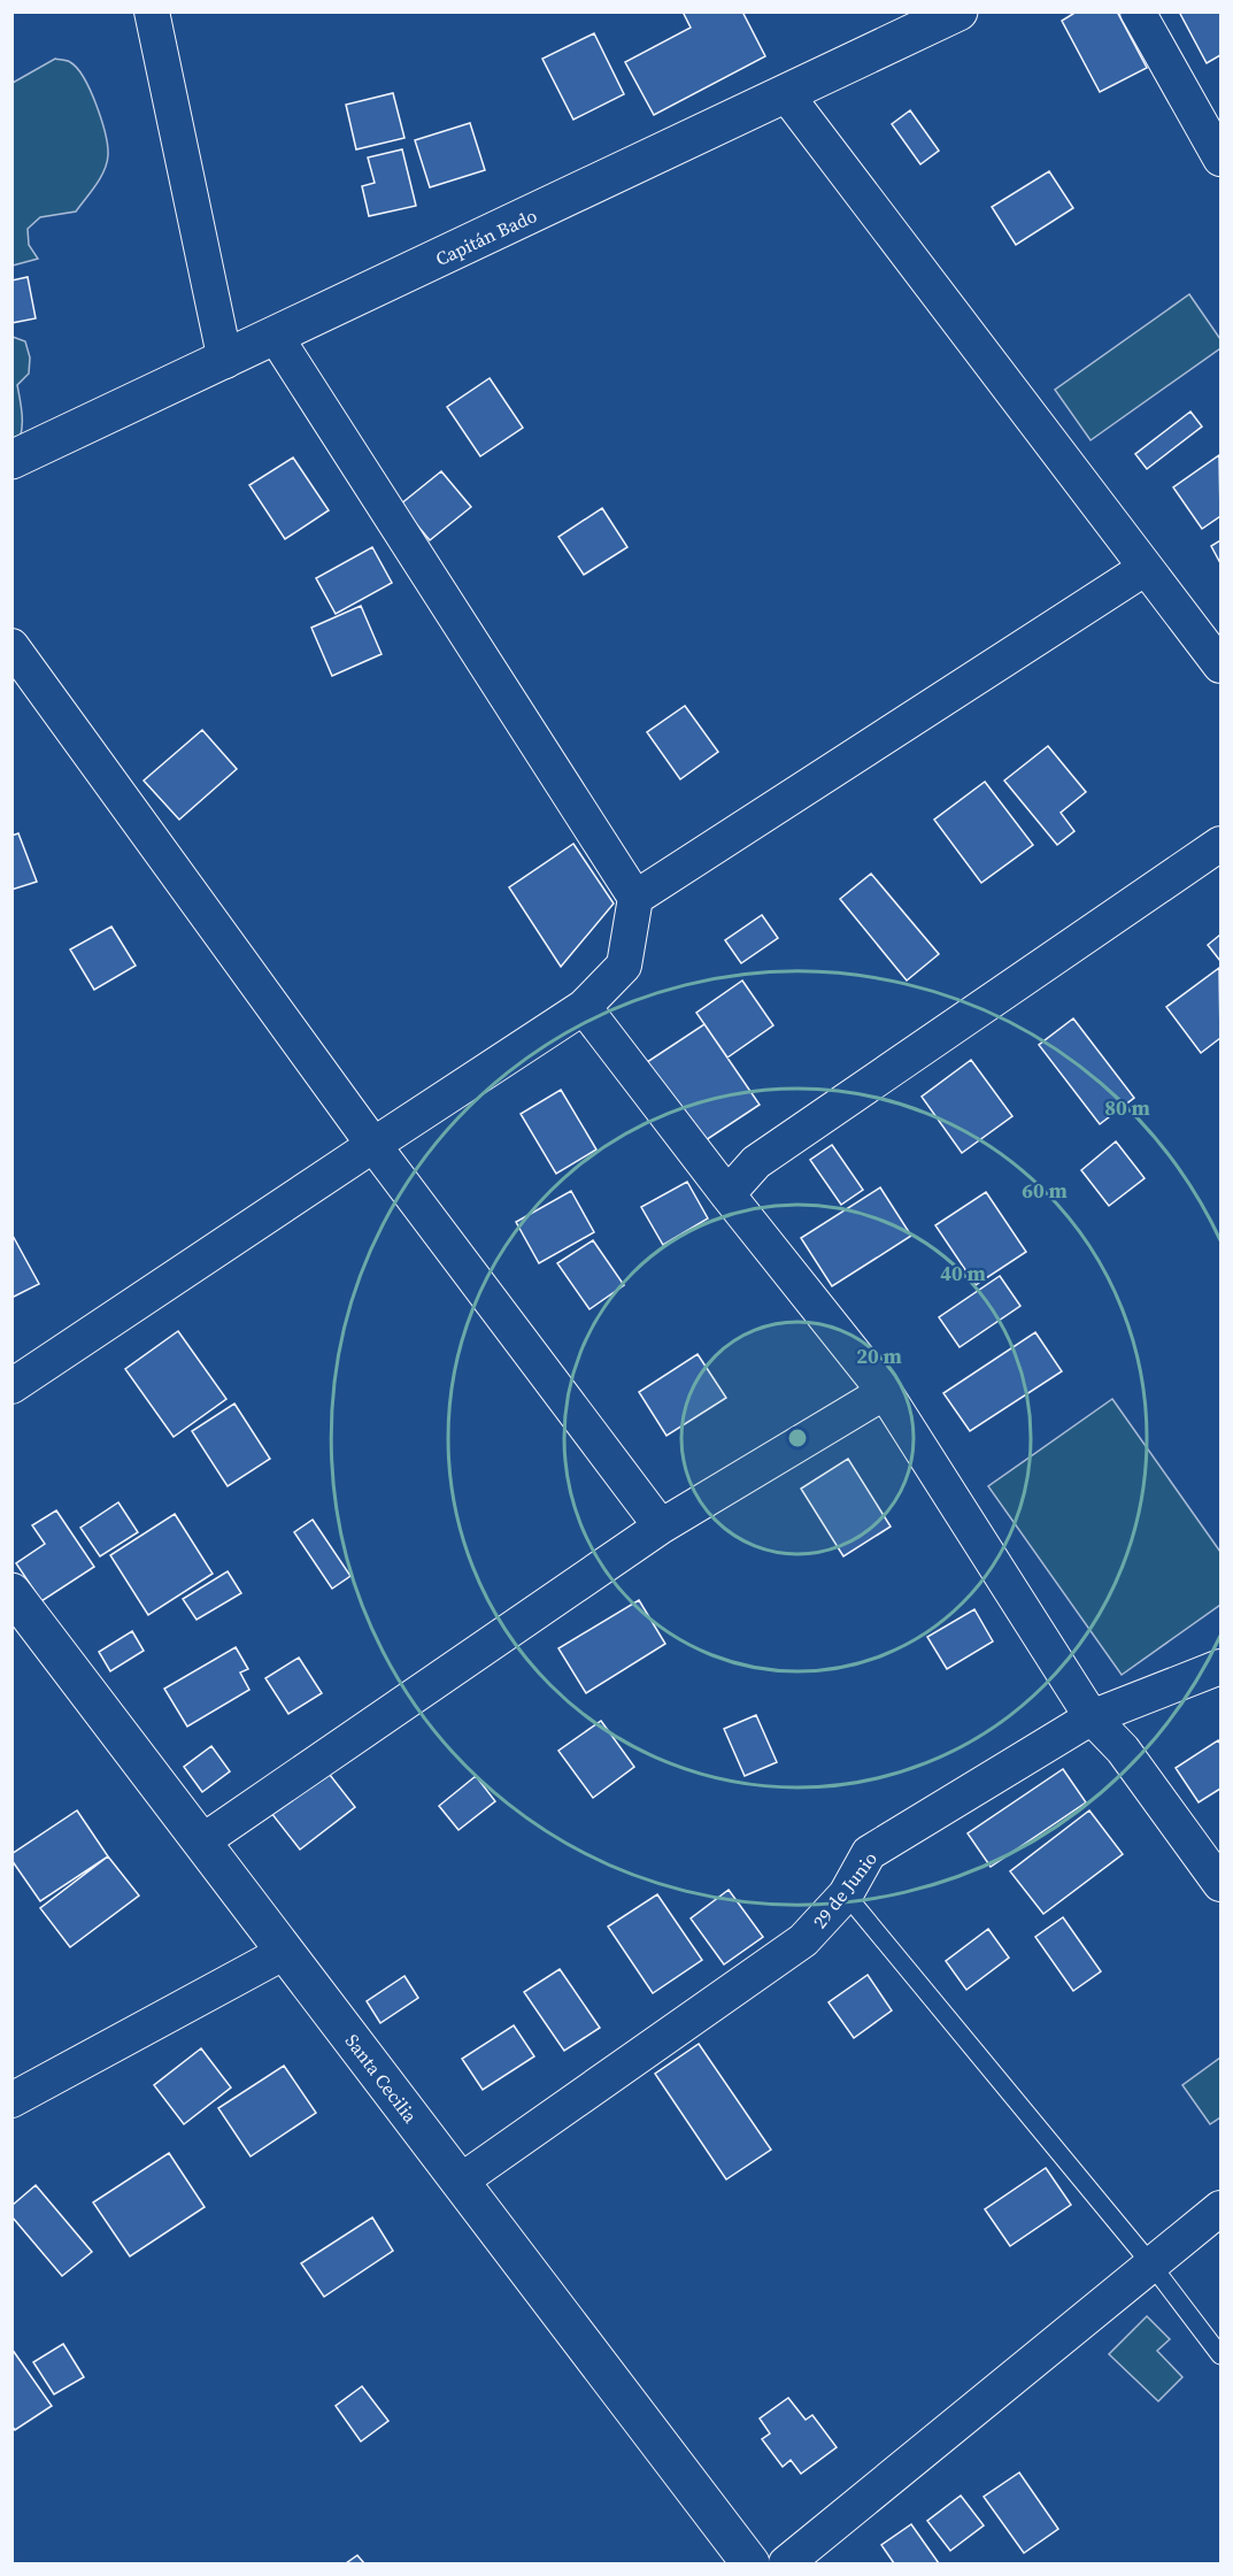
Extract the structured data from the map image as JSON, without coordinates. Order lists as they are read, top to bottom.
{
  "streets": {
    "street": ["Capitán Bado", "29 de Junio", "Santa Cecilia"]
  },
  "crossings": [
    ["29 de Junio", "Santa Cecilia"]
  ],
  "rings": [
    "80 m",
    "60 m",
    "40 m",
    "20 m"
  ]
}
